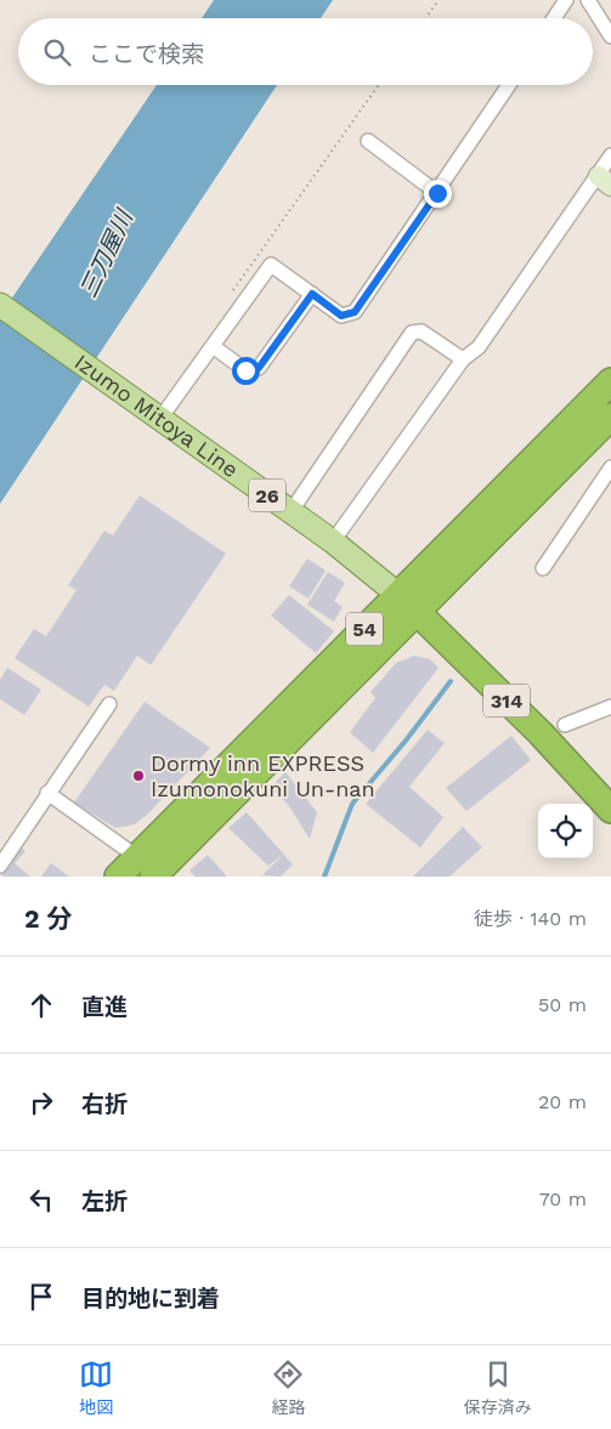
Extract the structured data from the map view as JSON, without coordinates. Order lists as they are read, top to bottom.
{
  "streets": {
    "highway": ["54", "314"],
    "main road": ["Izumo Mitoya Line", "26"]
  },
  "crossings": [
    ["Izumo Mitoya Line", "54"],
    ["Izumo Mitoya Line", "314"],
    ["54", "314"]
  ],
  "water": ["三刀屋川"],
  "places": ["Dormy inn EXPRESS Izumonokuni Un-nan"],
  "page": {
    "search": "ここで検索",
    "heading": ["2 分", "徒歩 · 140 m"],
    "list": [
      ["直進", "50 m"],
      ["右折", "20 m"],
      ["左折", "70 m"],
      "目的地に到着"
    ],
    "nav": ["地図", "経路", "保存済み"]
  }
}
